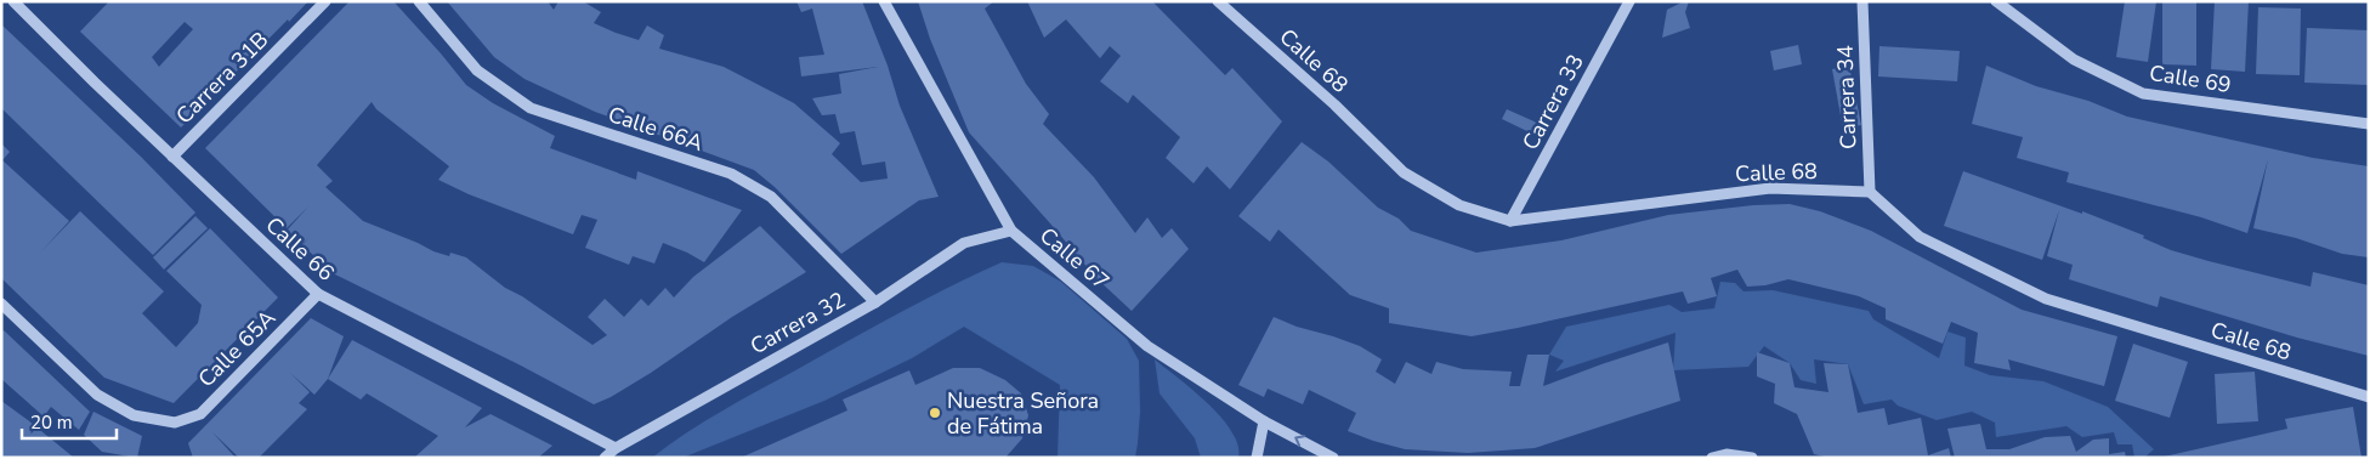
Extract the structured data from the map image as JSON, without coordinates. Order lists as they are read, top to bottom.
{
  "streets": {
    "street": [
      "Calle 68",
      "Carrera 31B",
      "Calle 69",
      "Carrera 34",
      "Carrera 33",
      "Calle 66A",
      "Calle 66",
      "Calle 67",
      "Carrera 32",
      "Calle 65A"
    ]
  },
  "crossings": [
    ["Calle 68", "Carrera 34"],
    ["Calle 68", "Carrera 33"],
    ["Carrera 31B", "Calle 66"],
    ["Calle 66A", "Carrera 32"],
    ["Calle 66", "Carrera 32"],
    ["Calle 66", "Calle 65A"],
    ["Calle 67", "Carrera 32"]
  ],
  "places": ["Nuestra Señora de Fátima"],
  "scale_bar": "20 m"
}
